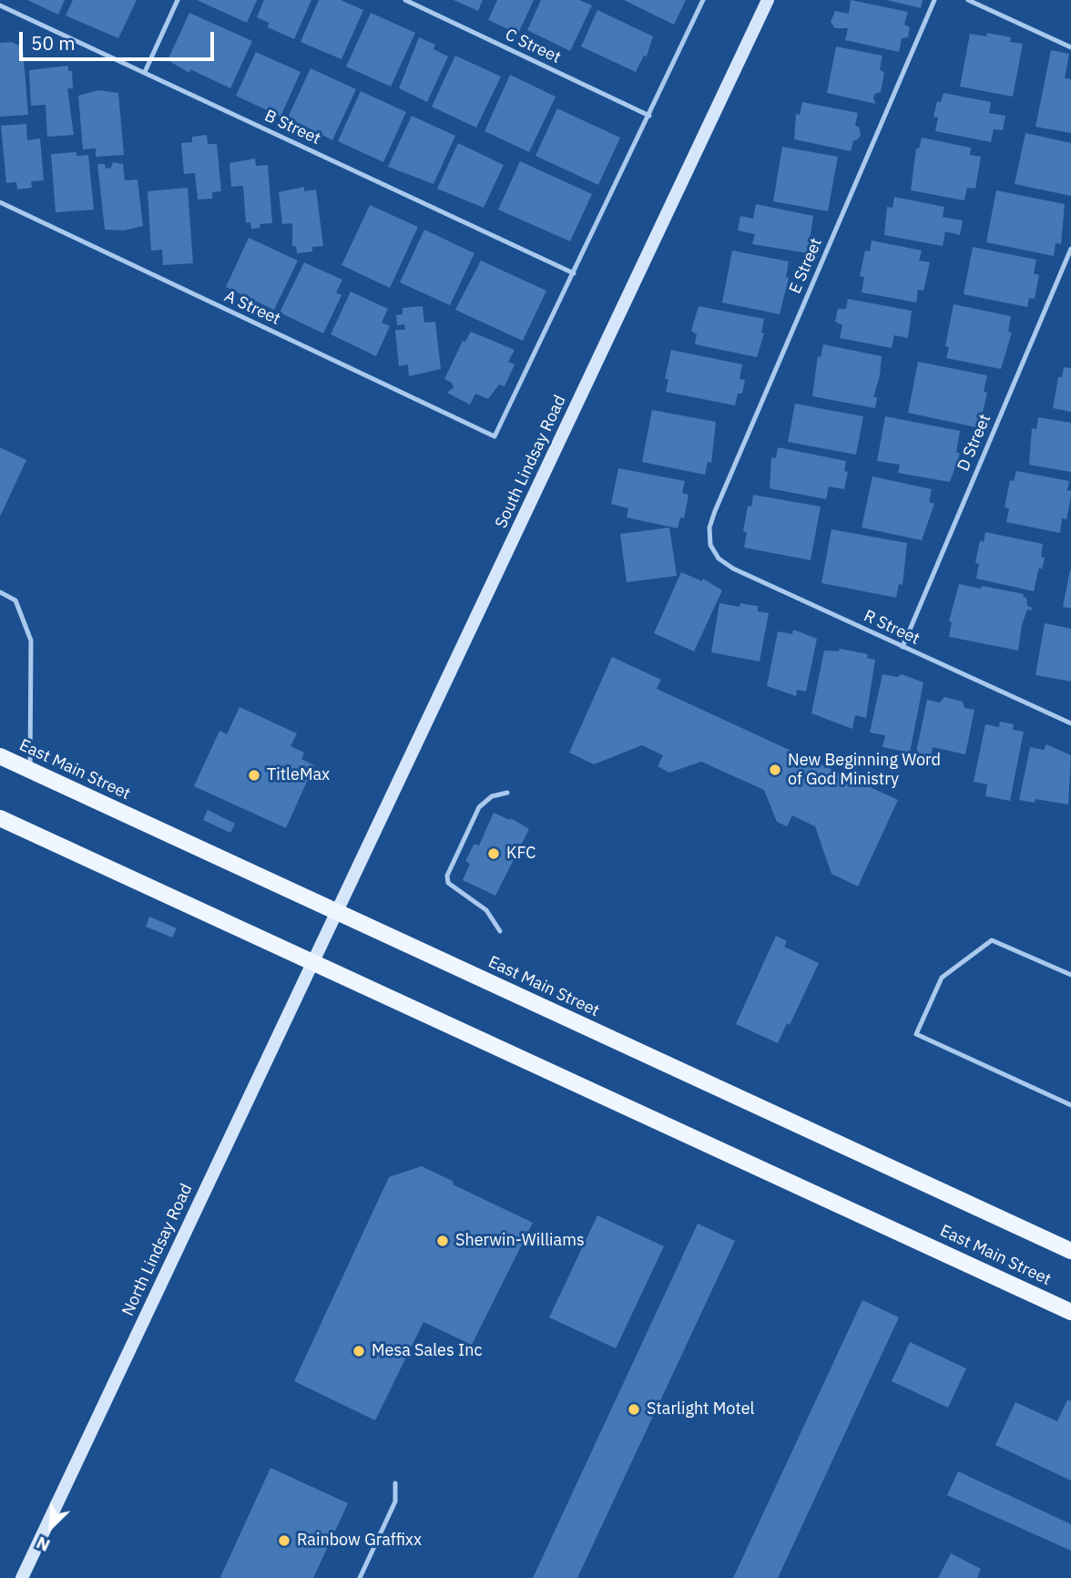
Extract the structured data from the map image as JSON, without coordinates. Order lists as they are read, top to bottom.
{
  "streets": {
    "main road": ["South Lindsay Road", "East Main Street", "North Lindsay Road"],
    "lane": [
      "C Street",
      "B Street",
      "E Street",
      "A Street",
      "D Street",
      "R Street"
    ]
  },
  "crossings": [
    ["B Street", "A Street"],
    ["E Street", "R Street"],
    ["D Street", "R Street"],
    ["South Lindsay Road", "East Main Street"],
    ["South Lindsay Road", "North Lindsay Road"],
    ["East Main Street", "North Lindsay Road"]
  ],
  "places": [
    "New Beginning Word of God Ministry",
    "TitleMax",
    "KFC",
    "Sherwin-Williams",
    "Mesa Sales Inc",
    "Starlight Motel",
    "Rainbow Graffixx"
  ],
  "scale_bar": "50 m",
  "north": "bottom left"
}
